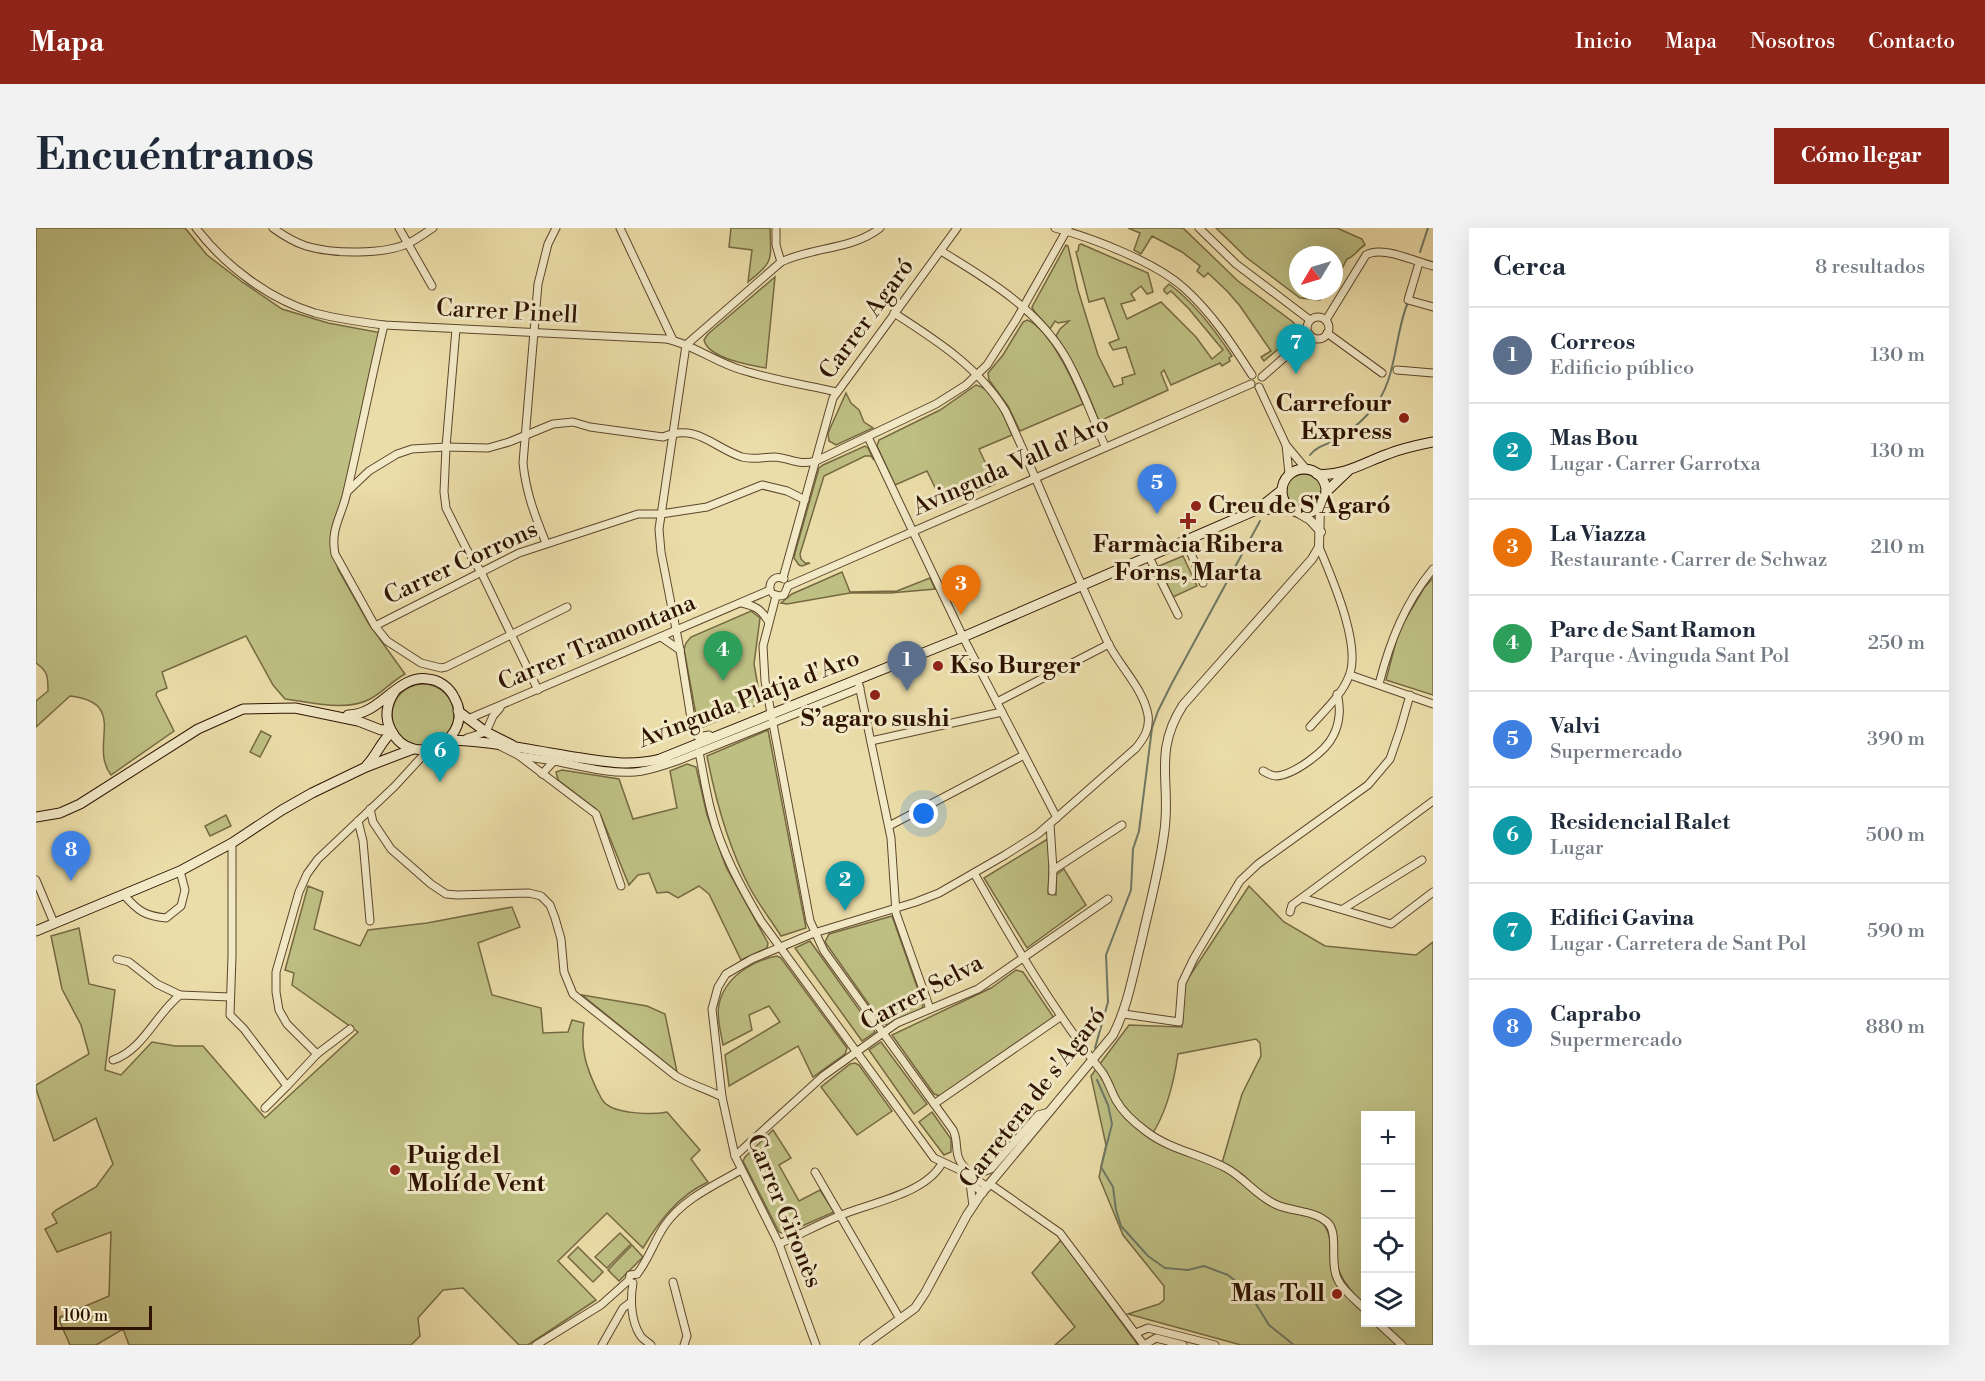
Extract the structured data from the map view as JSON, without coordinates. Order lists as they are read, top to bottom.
{
  "streets": {
    "main road": ["Avinguda Platja d'Aro"],
    "street": [
      "Carrer Pinell",
      "Carrer Agaró",
      "Avinguda Vall d'Aro",
      "Carrer Corrons",
      "Carrer Tramontana",
      "Carrer Selva",
      "Carretera de s'Agaró",
      "Carrer Gironès"
    ]
  },
  "crossings": [
    ["Carrer Pinell", "Carrer Agaró"],
    ["Carrer Agaró", "Avinguda Vall d'Aro"],
    ["Carrer Agaró", "Carrer Corrons"],
    ["Carrer Agaró", "Carrer Tramontana"],
    ["Avinguda Vall d'Aro", "Carrer Tramontana"],
    ["Avinguda Platja d'Aro", "Carretera de s'Agaró"],
    ["Carrer Selva", "Carrer Gironès"]
  ],
  "places": {
    "other": [
      "Carrefour Express",
      "Creu de S'Agaró",
      "Kso Burger",
      "S’agaro sushi",
      "Puig del Molí de Vent",
      "Mas Toll"
    ],
    "health": ["Farmàcia Ribera Forns, Marta"]
  },
  "scale_bar": "100 m",
  "north": "bottom left",
  "page": {
    "header": "Mapa",
    "nav": [
      "Inicio",
      "Mapa",
      "Nosotros",
      "Contacto"
    ],
    "buttons": "Cómo llegar",
    "title": "Encuéntranos",
    "heading": ["Cerca", "8 resultados"],
    "list": [
      {
        "mark": "1",
        "name": "Correos",
        "note": "Edificio público",
        "value": "130 m"
      },
      {
        "mark": "2",
        "name": "Mas Bou",
        "note": "Lugar · Carrer Garrotxa",
        "value": "130 m"
      },
      {
        "mark": "3",
        "name": "La Viazza",
        "note": "Restaurante · Carrer de Schwaz",
        "value": "210 m"
      },
      {
        "mark": "4",
        "name": "Parc de Sant Ramon",
        "note": "Parque · Avinguda Sant Pol",
        "value": "250 m"
      },
      {
        "mark": "5",
        "name": "Valvi",
        "note": "Supermercado",
        "value": "390 m"
      },
      {
        "mark": "6",
        "name": "Residencial Ralet",
        "note": "Lugar",
        "value": "500 m"
      },
      {
        "mark": "7",
        "name": "Edifici Gavina",
        "note": "Lugar · Carretera de Sant Pol",
        "value": "590 m"
      },
      {
        "mark": "8",
        "name": "Caprabo",
        "note": "Supermercado",
        "value": "880 m"
      }
    ],
    "pins": [
      "7",
      "5",
      "3",
      "4",
      "1",
      "6",
      "8",
      "2"
    ],
    "map_buttons": ["+", "−"],
    "scale": "100 m"
  }
}
